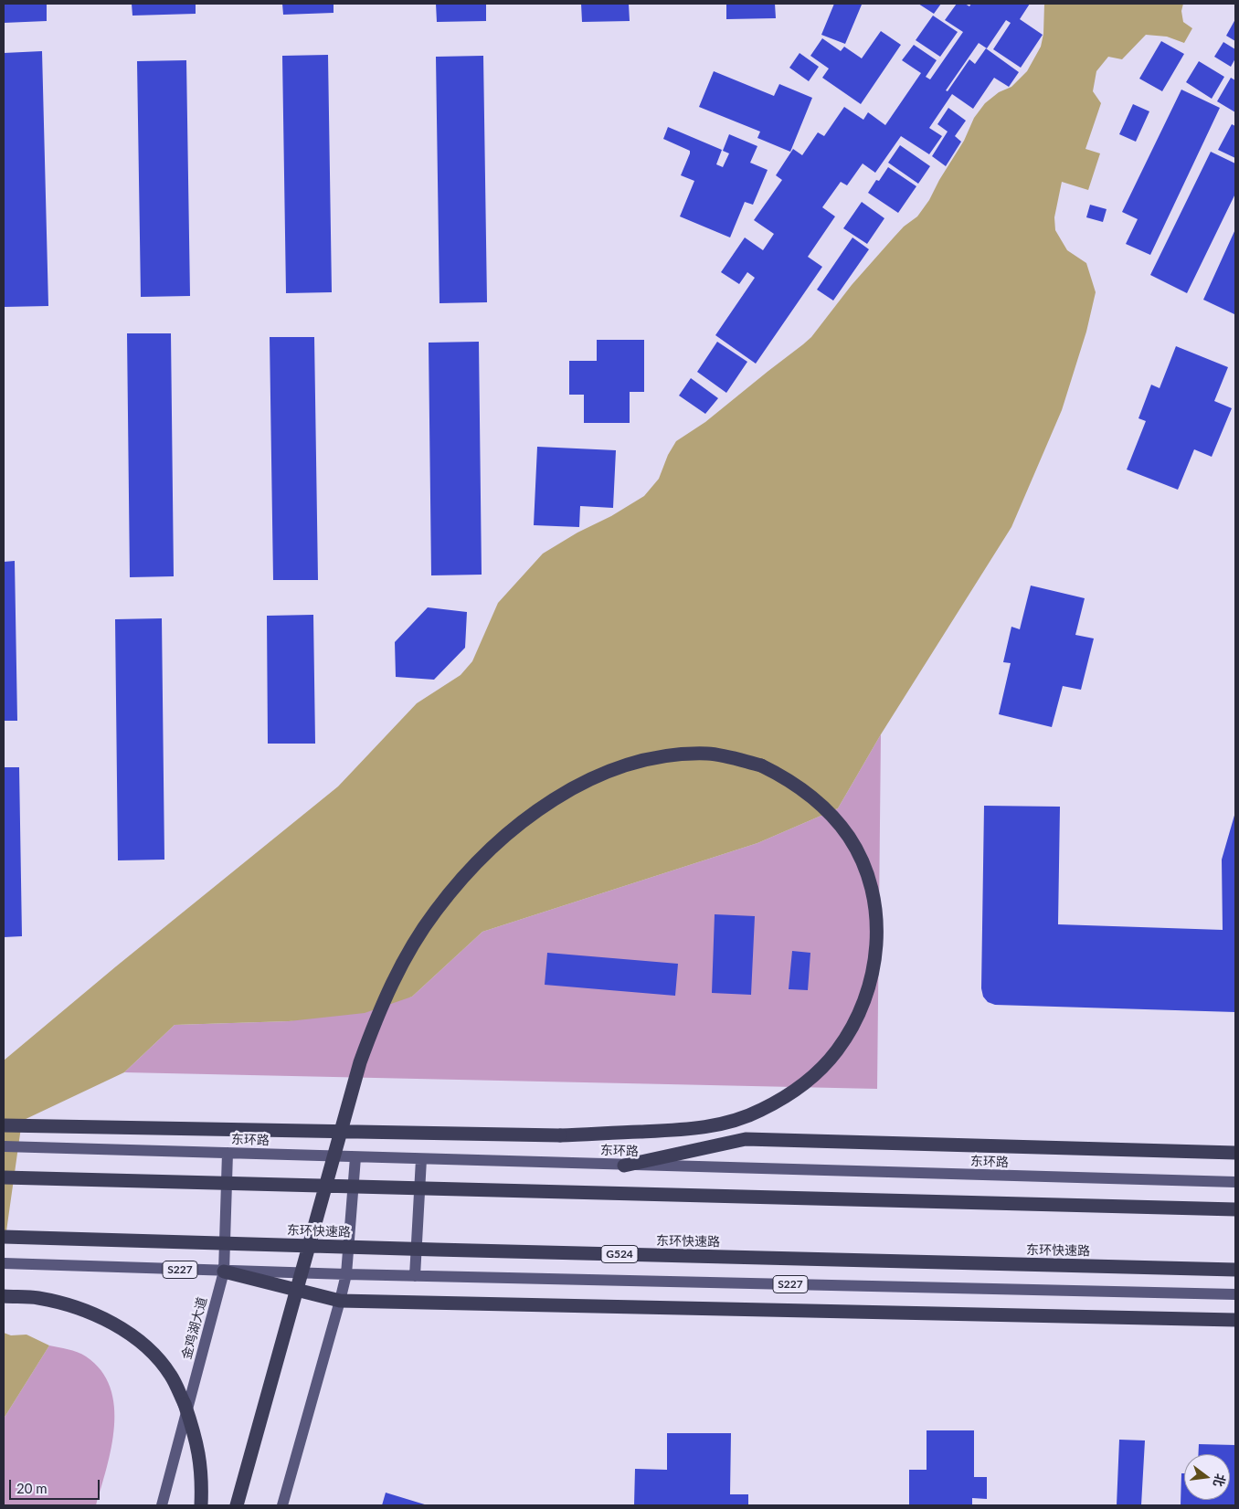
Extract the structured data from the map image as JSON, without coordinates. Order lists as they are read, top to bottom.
{
  "streets": {
    "highway": ["东环快速路", "G524"],
    "main road": ["东环路", "S227", "金鸡湖大道"]
  },
  "crossings": [
    ["东环路", "金鸡湖大道"],
    ["S227", "金鸡湖大道"]
  ],
  "scale_bar": "20 m",
  "north": "right"
}
